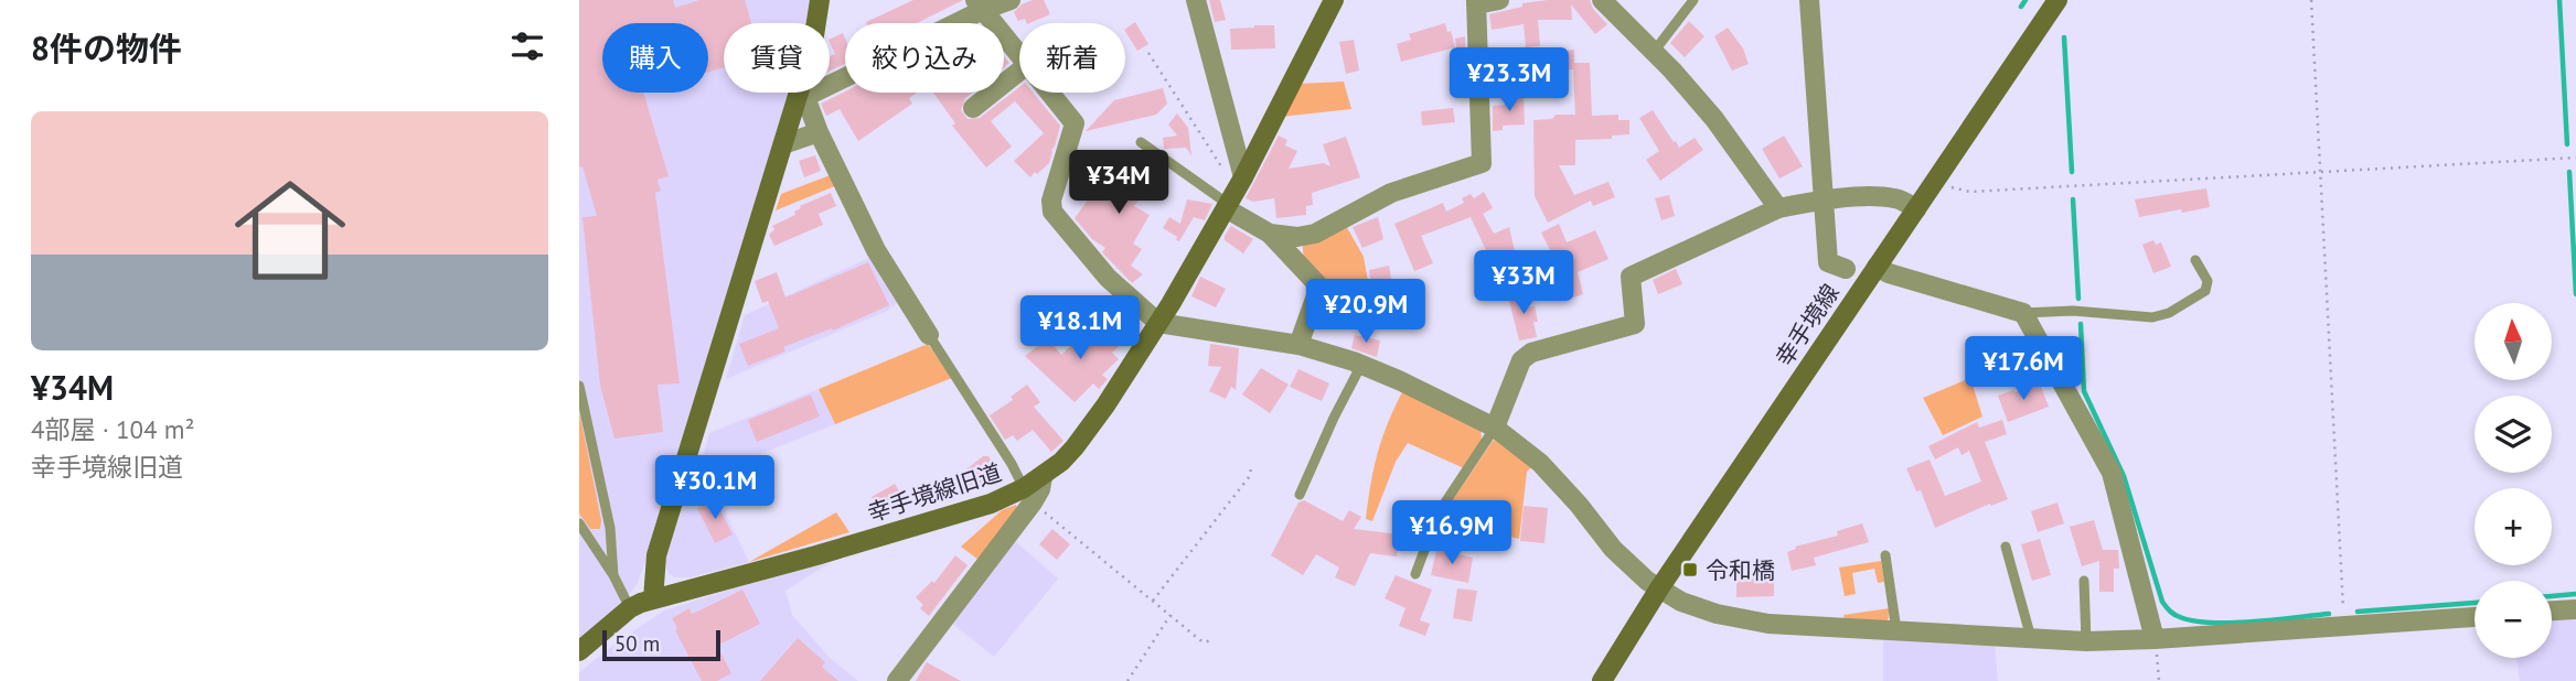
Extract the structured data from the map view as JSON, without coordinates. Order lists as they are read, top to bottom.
{
  "streets": {
    "street": ["幸手境線", "幸手境線旧道"]
  },
  "places": {
    "transit": ["令和橋"]
  },
  "scale_bar": "50 m",
  "north": "top",
  "page": {
    "heading": "8件の物件",
    "chip": [
      "購入",
      "賃貸",
      "絞り込み",
      "新着"
    ],
    "price": [
      "¥23.3M",
      "¥34M",
      "¥33M",
      "¥20.9M",
      "¥18.1M",
      "¥17.6M",
      "¥30.1M",
      "¥16.9M"
    ],
    "list": [
      {
        "name": "¥34M",
        "note": "4部屋 · 104 m² · 幸手境線旧道"
      }
    ],
    "map_buttons": ["+", "−"],
    "scale": "50 m"
  }
}
